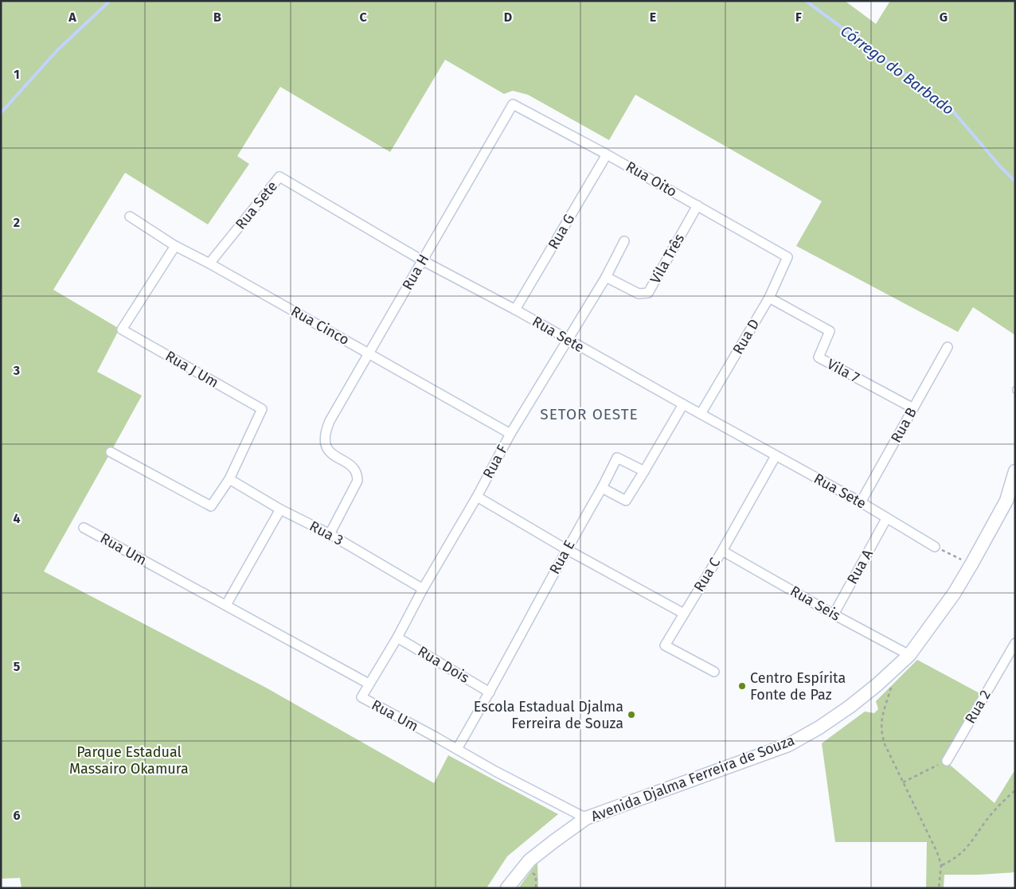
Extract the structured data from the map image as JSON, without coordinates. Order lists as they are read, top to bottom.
{
  "streets": {
    "main road": ["Avenida Djalma Ferreira de Souza"],
    "street": [
      "Rua Oito",
      "Rua Sete",
      "Rua G",
      "Vila Três",
      "Rua H",
      "Rua Cinco",
      "Rua D",
      "Rua J Um",
      "Vila 7",
      "Rua B",
      "Rua F",
      "Rua 3",
      "Rua Um",
      "Rua E",
      "Rua A",
      "Rua C",
      "Rua Seis",
      "Rua Dois",
      "Rua 2"
    ]
  },
  "crossings": [
    ["Rua Oito", "Rua G"],
    ["Rua Oito", "Vila Três"],
    ["Rua Oito", "Rua H"],
    ["Rua Oito", "Rua D"],
    ["Rua Sete", "Rua G"],
    ["Rua Sete", "Rua H"],
    ["Rua Sete", "Rua Cinco"],
    ["Rua Sete", "Rua D"],
    ["Rua Sete", "Rua B"],
    ["Rua Sete", "Rua F"],
    ["Rua Sete", "Rua A"],
    ["Rua Sete", "Rua C"],
    ["Vila Três", "Rua F"],
    ["Rua H", "Rua Cinco"],
    ["Rua H", "Rua 3"],
    ["Rua Cinco", "Rua J Um"],
    ["Rua Cinco", "Rua F"],
    ["Rua D", "Vila 7"],
    ["Rua J Um", "Rua 3"],
    ["Vila 7", "Rua B"],
    ["Rua F", "Rua 3"],
    ["Rua F", "Rua Um"],
    ["Rua F", "Rua Dois"],
    ["Rua Um", "Rua E"],
    ["Rua Um", "Avenida Djalma Ferreira de Souza"],
    ["Rua E", "Rua Dois"],
    ["Rua A", "Rua Seis"],
    ["Rua C", "Rua Seis"],
    ["Rua Seis", "Avenida Djalma Ferreira de Souza"]
  ],
  "districts": ["SETOR OESTE"],
  "water": ["Córrego do Barbado"],
  "parks": ["Parque Estadual Massairo Okamura"],
  "places": ["Centro Espírita Fonte de Paz", "Escola Estadual Djalma Ferreira de Souza"],
  "grid": {
    "columns": [
      "A",
      "B",
      "C",
      "D",
      "E",
      "F",
      "G"
    ],
    "rows": [
      "1",
      "2",
      "3",
      "4",
      "5",
      "6"
    ]
  }
}
